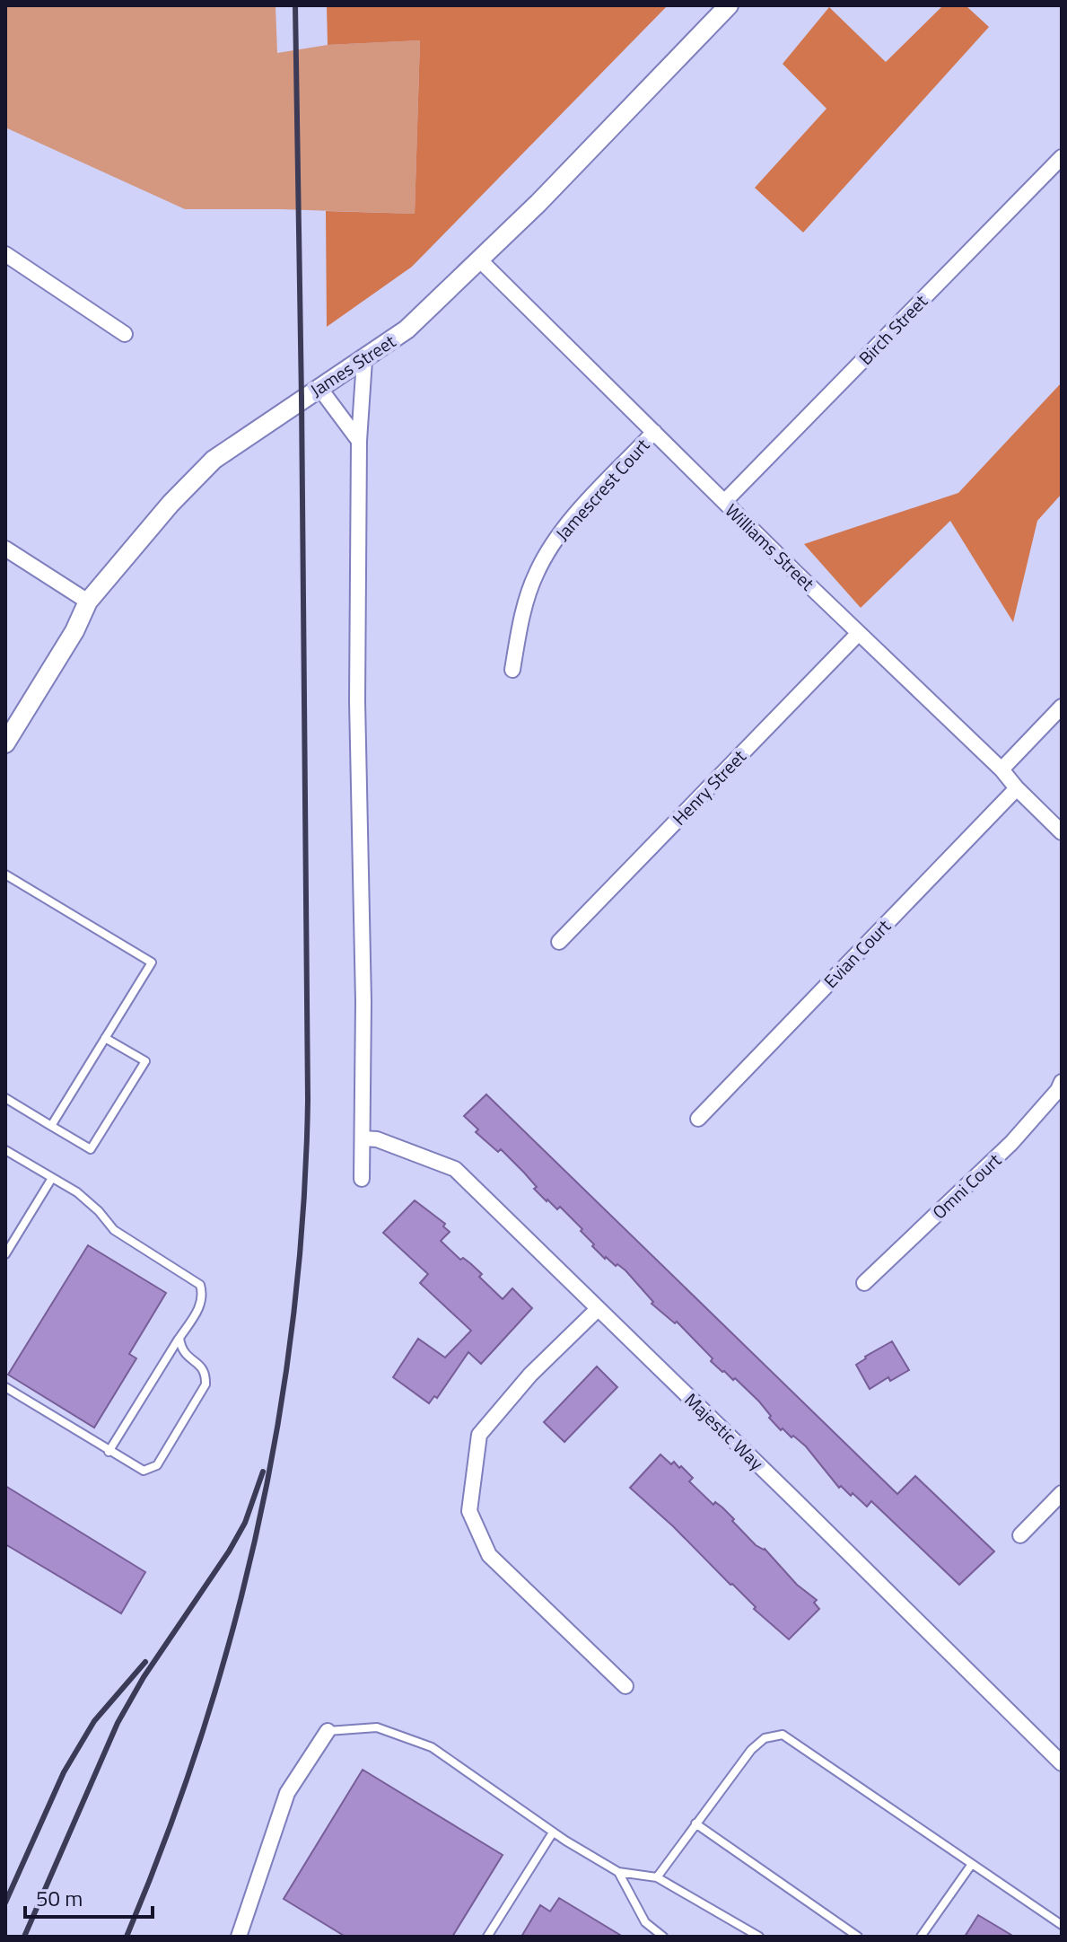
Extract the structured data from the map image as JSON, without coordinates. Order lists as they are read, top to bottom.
{
  "streets": {
    "street": [
      "Birch Street",
      "James Street",
      "Jamescrest Court",
      "Williams Street",
      "Henry Street",
      "Evian Court",
      "Omni Court",
      "Majestic Way"
    ]
  },
  "crossings": [
    ["Birch Street", "Williams Street"],
    ["James Street", "Williams Street"],
    ["Jamescrest Court", "Williams Street"],
    ["Williams Street", "Henry Street"],
    ["Williams Street", "Evian Court"]
  ],
  "scale_bar": "50 m"
}
